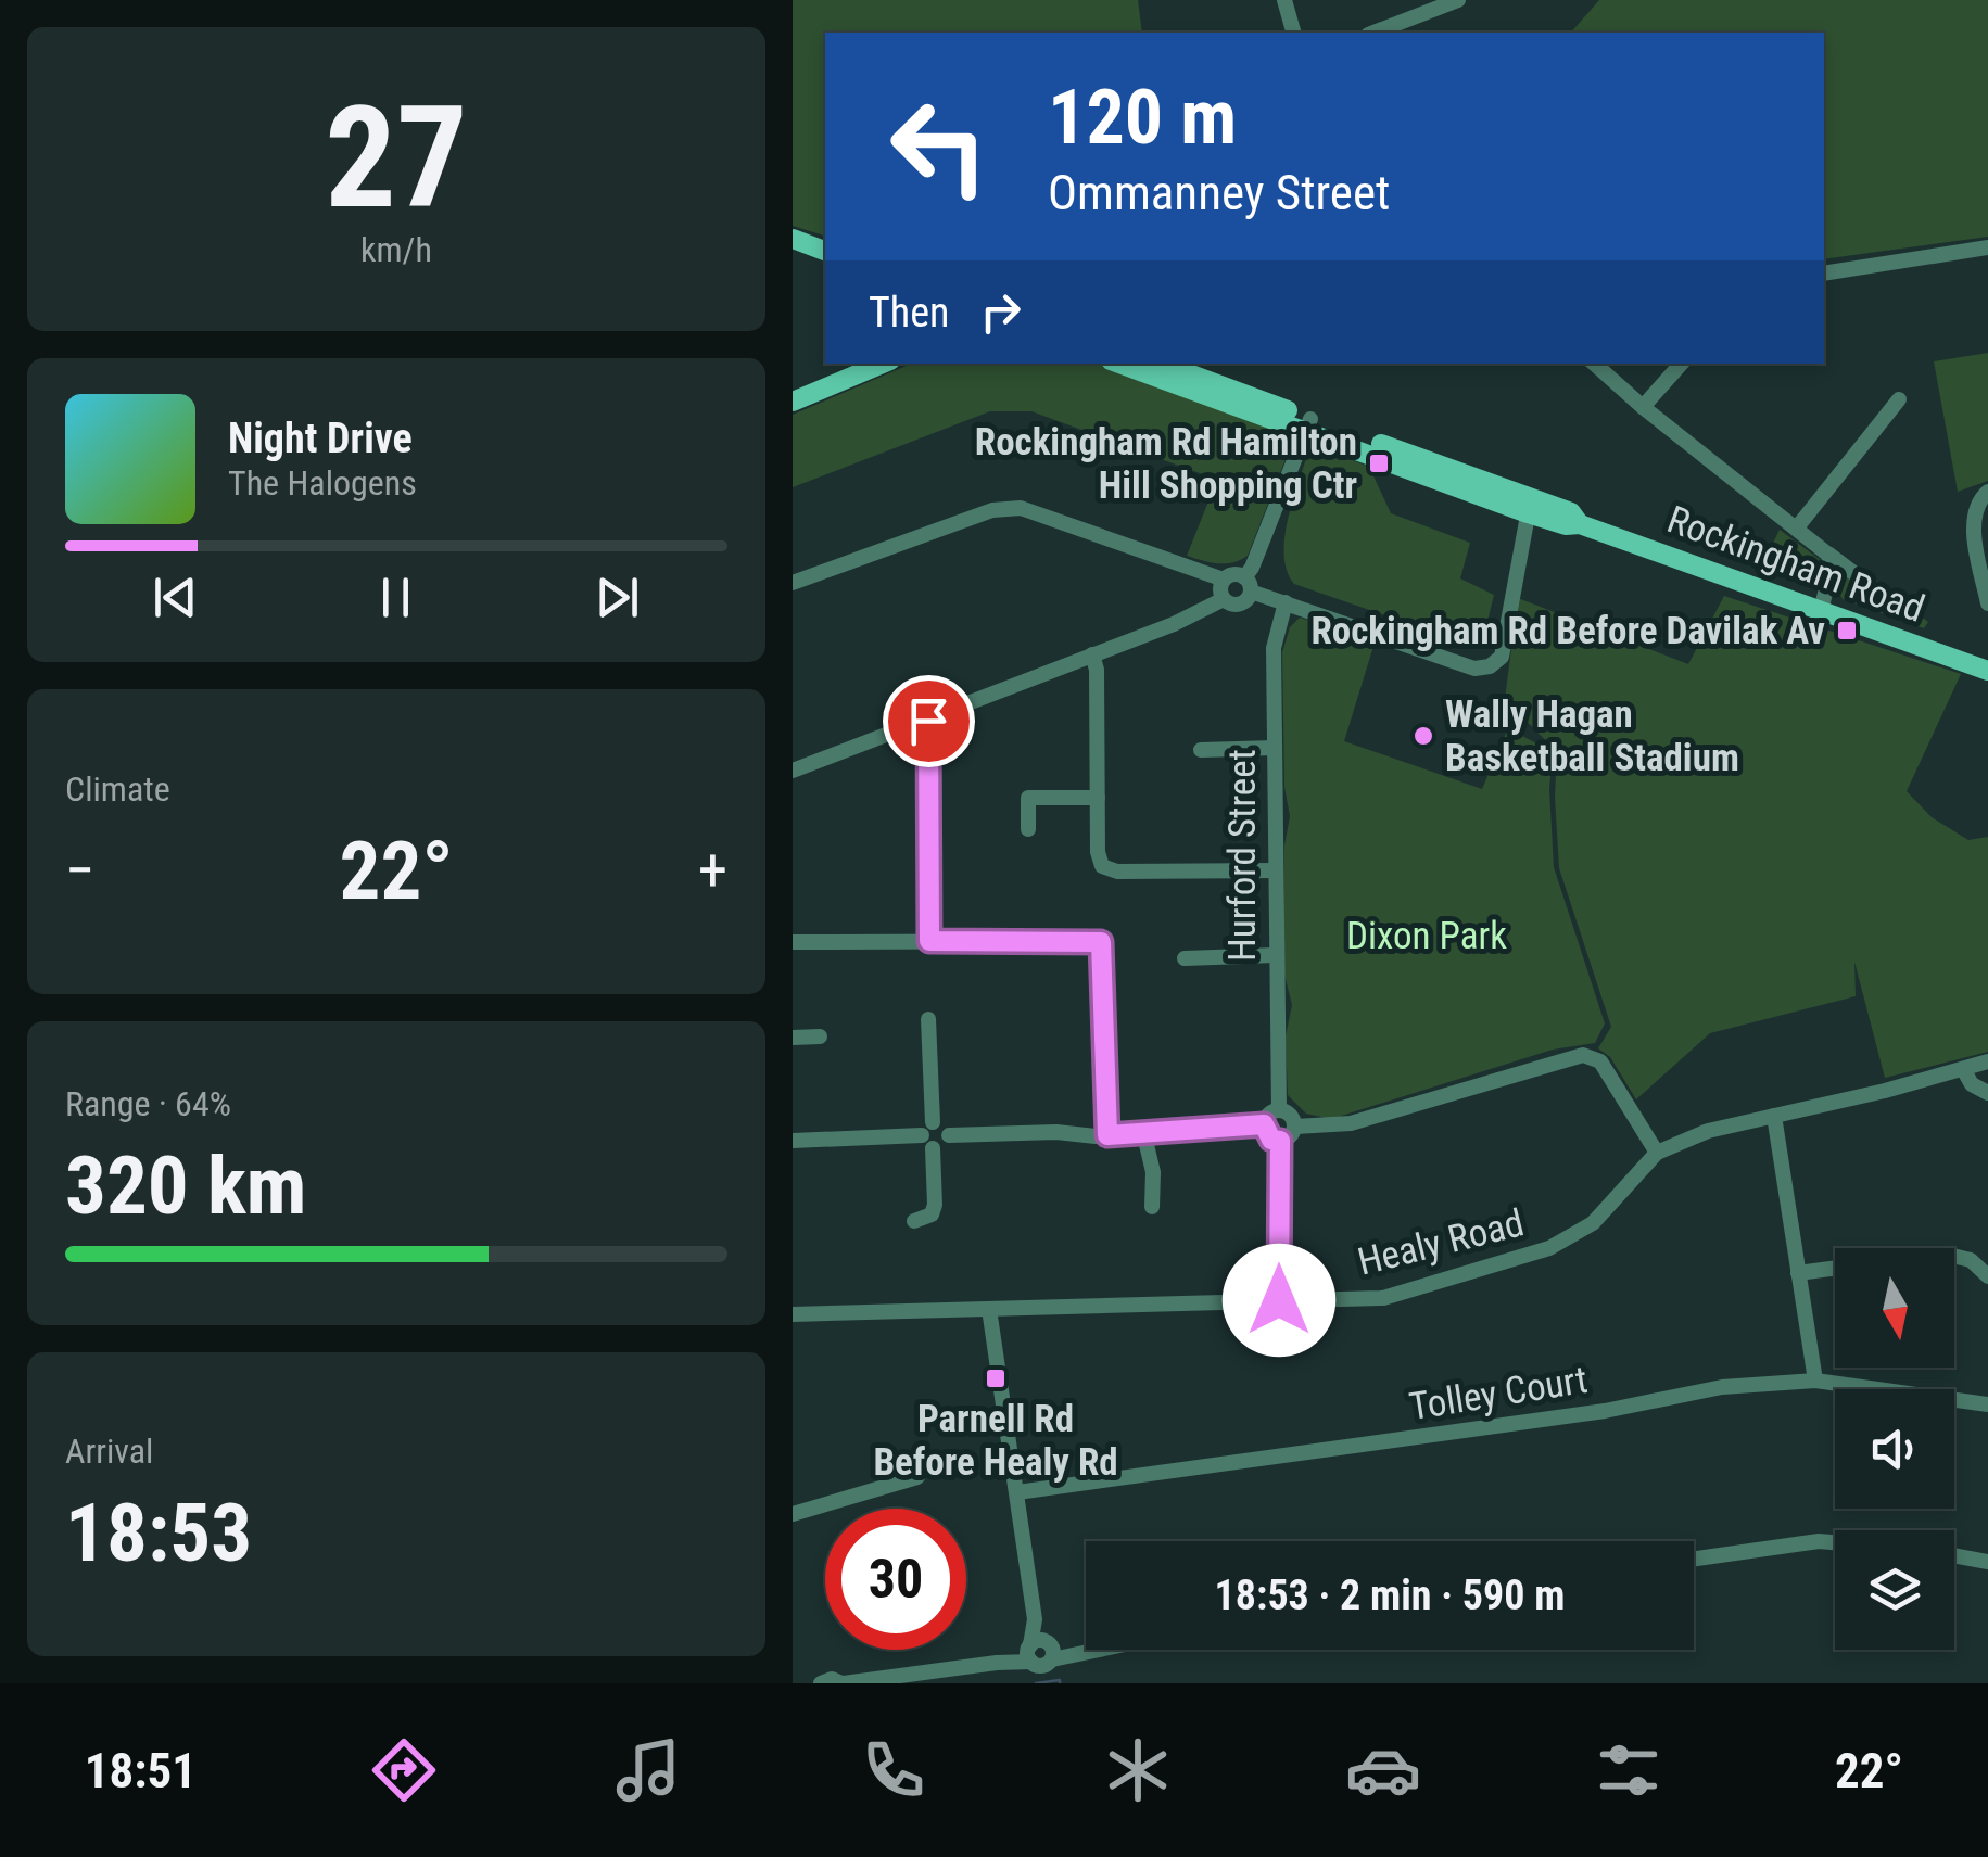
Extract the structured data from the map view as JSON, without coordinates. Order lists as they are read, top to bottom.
{
  "streets": {
    "main road": ["Rockingham Road"],
    "street": ["Hurford Street", "Healy Road", "Tolley Court"]
  },
  "parks": ["Dixon Park"],
  "places": {
    "transit": ["Rockingham Rd Hamilton Hill Shopping Ctr", "Rockingham Rd Before Davilak Av", "Parnell Rd Before Healy Rd"],
    "other": ["Wally Hagan Basketball Stadium"]
  },
  "north": "bottom",
  "page": {
    "tile": [
      ["27", "km/h"],
      "Climate",
      ["Range · 64%", "320 km"],
      ["Arrival", "18:53"]
    ],
    "turn": ["120 m", "Ommanney Street"],
    "then": "Then",
    "song": ["Night Drive", "The Halogens"],
    "heat": ["−", "22°", "+"],
    "limit": "30",
    "trip": "18:53 · 2 min · 590 m",
    "tabs": ["18:51", "22°"]
  }
}
